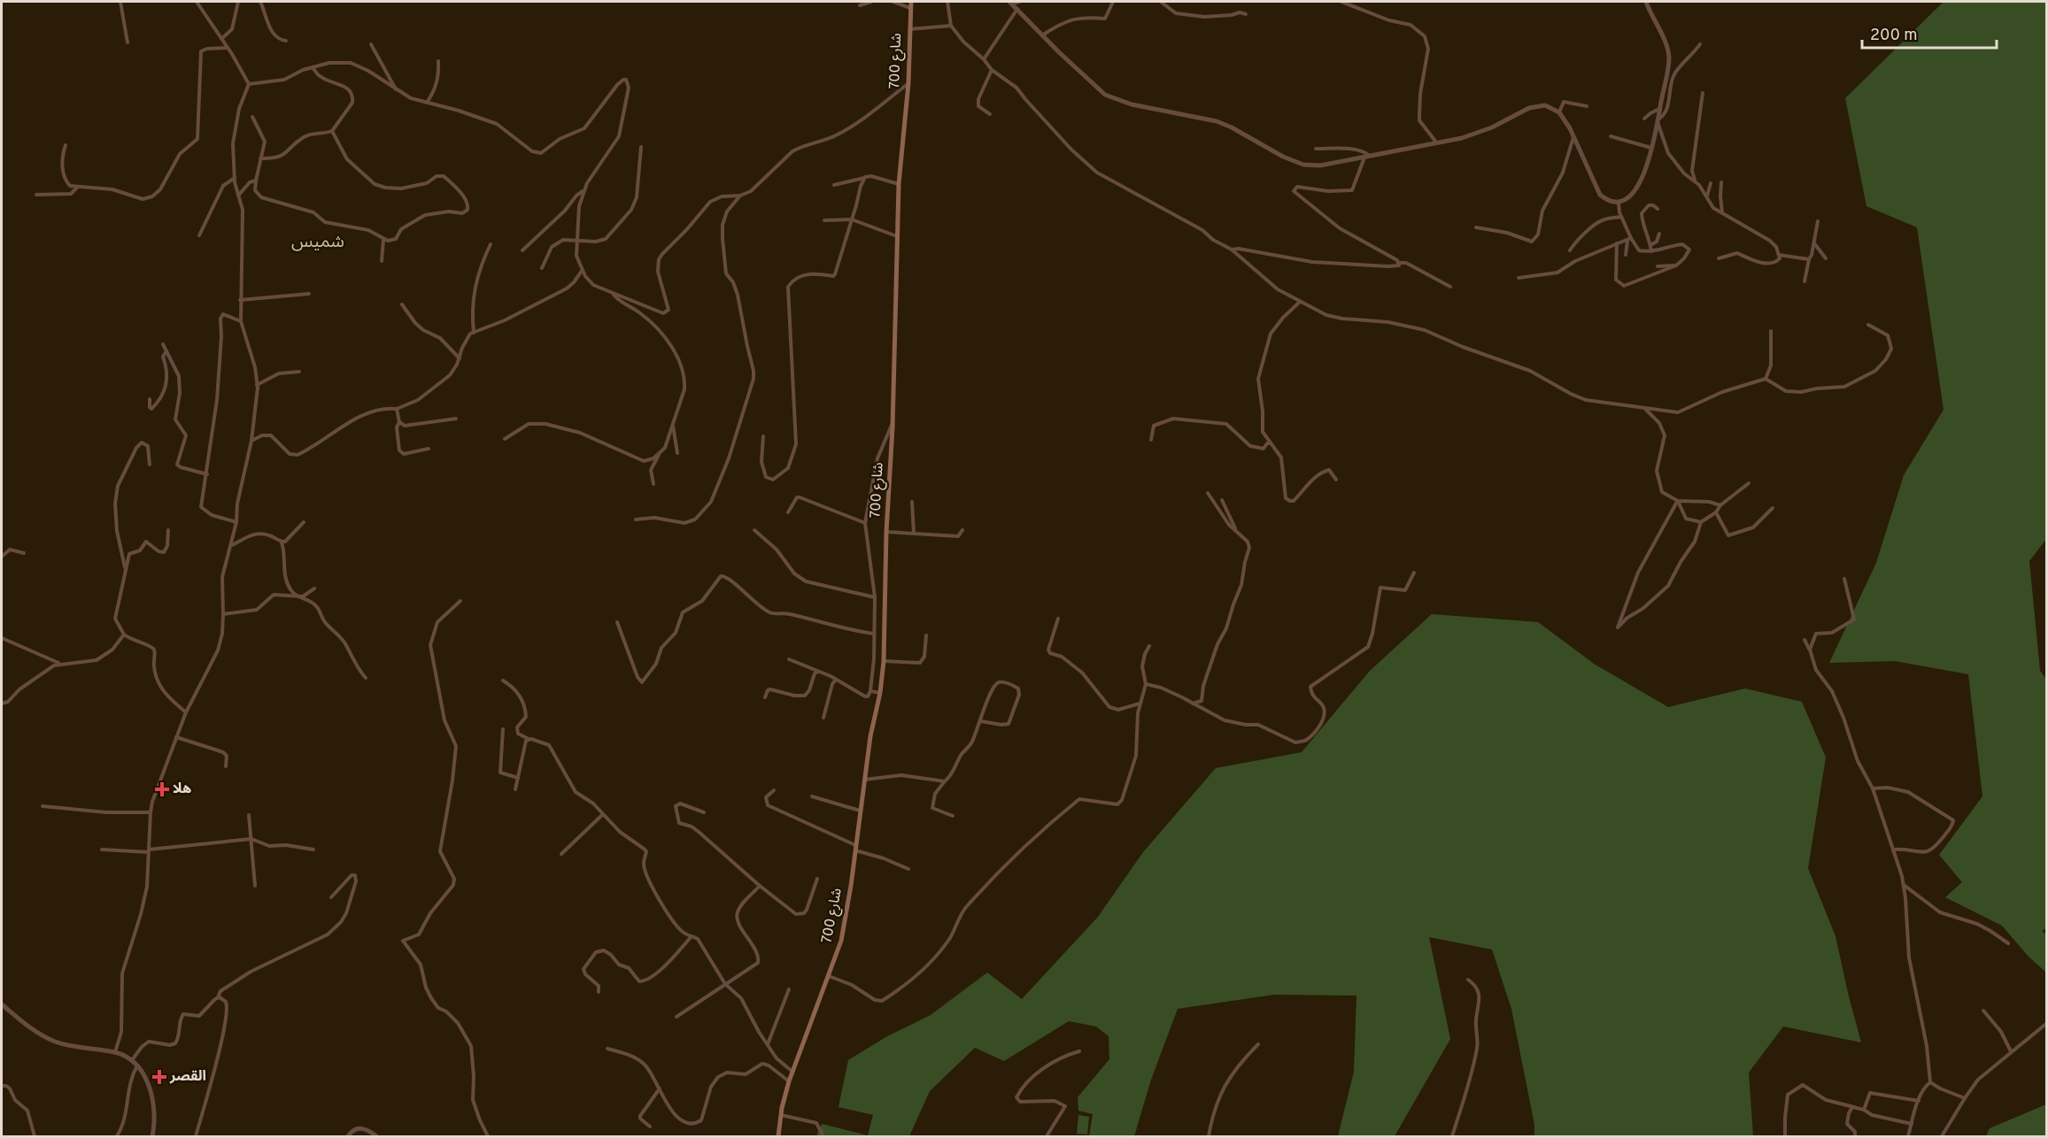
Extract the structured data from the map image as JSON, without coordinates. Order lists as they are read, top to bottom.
{
  "streets": {
    "main road": ["شارع 700"]
  },
  "districts": ["شميس"],
  "places": {
    "health": ["هلا", "القصر"]
  },
  "scale_bar": "200 m"
}
